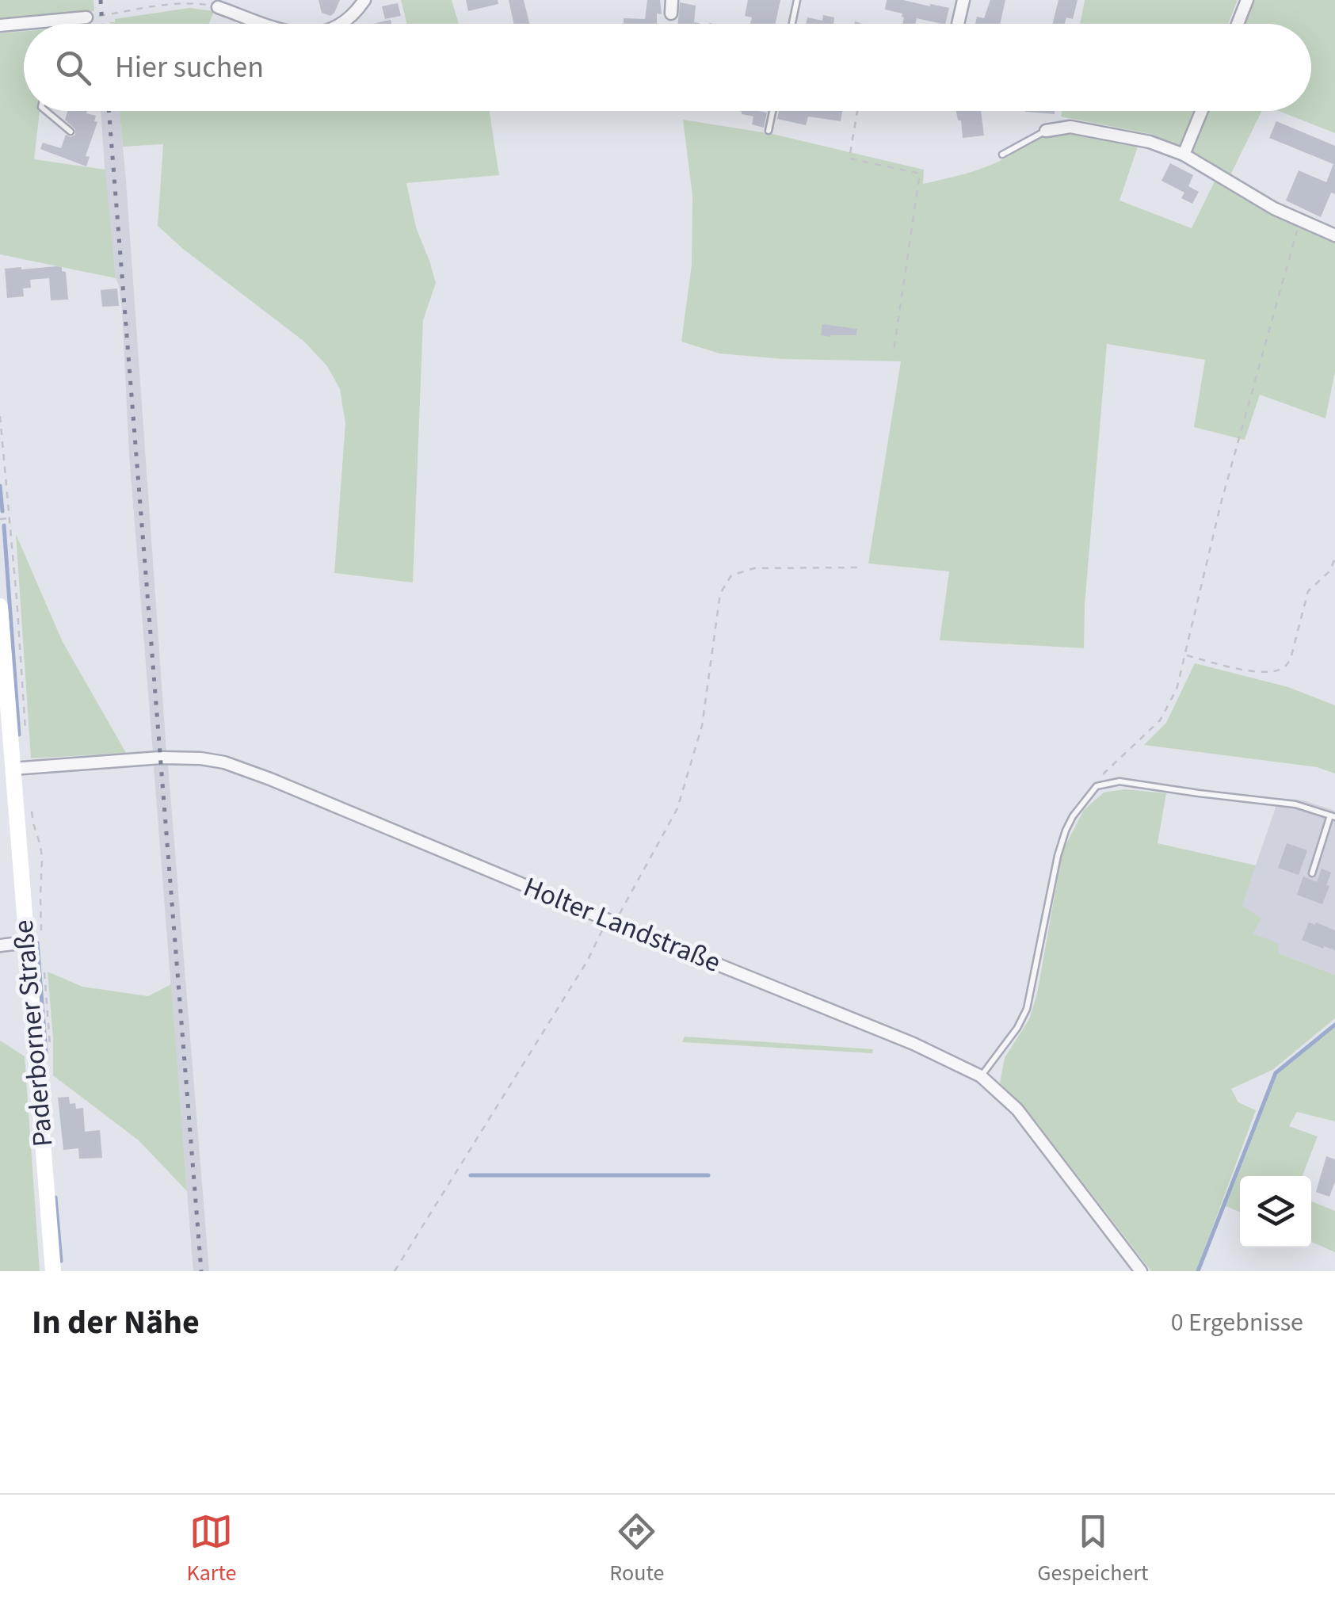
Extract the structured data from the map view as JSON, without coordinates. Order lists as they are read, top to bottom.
{
  "streets": {
    "main road": ["Paderborner Straße"],
    "street": ["Holter Landstraße"]
  },
  "crossings": [
    ["Holter Landstraße", "Paderborner Straße"]
  ],
  "page": {
    "search": "Hier suchen",
    "heading": ["In der Nähe", "0 Ergebnisse"],
    "nav": ["Karte", "Route", "Gespeichert"]
  }
}
